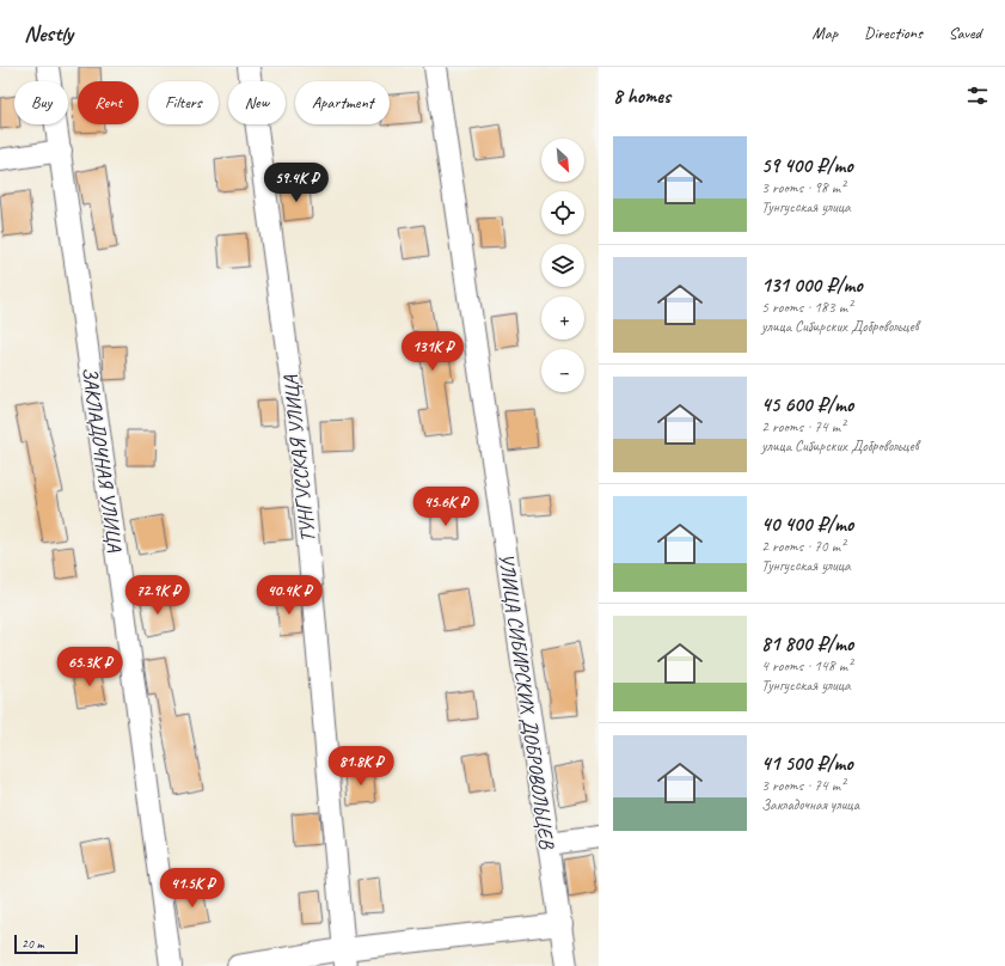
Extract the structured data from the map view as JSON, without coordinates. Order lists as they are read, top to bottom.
{
  "streets": {
    "street": ["ЗАКЛАДОЧНАЯ УЛИЦА", "ТУНГУССКАЯ УЛИЦА", "УЛИЦА СИБИРСКИХ ДОБРОВОЛЬЦЕВ"]
  },
  "scale_bar": "20 m",
  "north": "bottom right",
  "page": {
    "header": "Nestly",
    "nav": ["Map", "Directions", "Saved"],
    "heading": "8 homes",
    "chip": [
      "Buy",
      "Rent",
      "Filters",
      "New",
      "Apartment"
    ],
    "list": [
      {
        "name": "59 400 ₽/mo",
        "note": "3 rooms · 98 m² · Тунгусская улица"
      },
      {
        "name": "131 000 ₽/mo",
        "note": "5 rooms · 183 m² · улица Сибирских Добровольцев"
      },
      {
        "name": "45 600 ₽/mo",
        "note": "2 rooms · 74 m² · улица Сибирских Добровольцев"
      },
      {
        "name": "40 400 ₽/mo",
        "note": "2 rooms · 70 m² · Тунгусская улица"
      },
      {
        "name": "81 800 ₽/mo",
        "note": "4 rooms · 148 m² · Тунгусская улица"
      },
      {
        "name": "41 500 ₽/mo",
        "note": "3 rooms · 74 m² · Закладочная улица"
      }
    ],
    "map_buttons": ["+", "−"],
    "price": [
      "59.4K ₽",
      "131K ₽",
      "45.6K ₽",
      "72.9K ₽",
      "40.4K ₽",
      "65.3K ₽",
      "81.8K ₽",
      "41.5K ₽"
    ],
    "scale": "20 m"
  }
}
